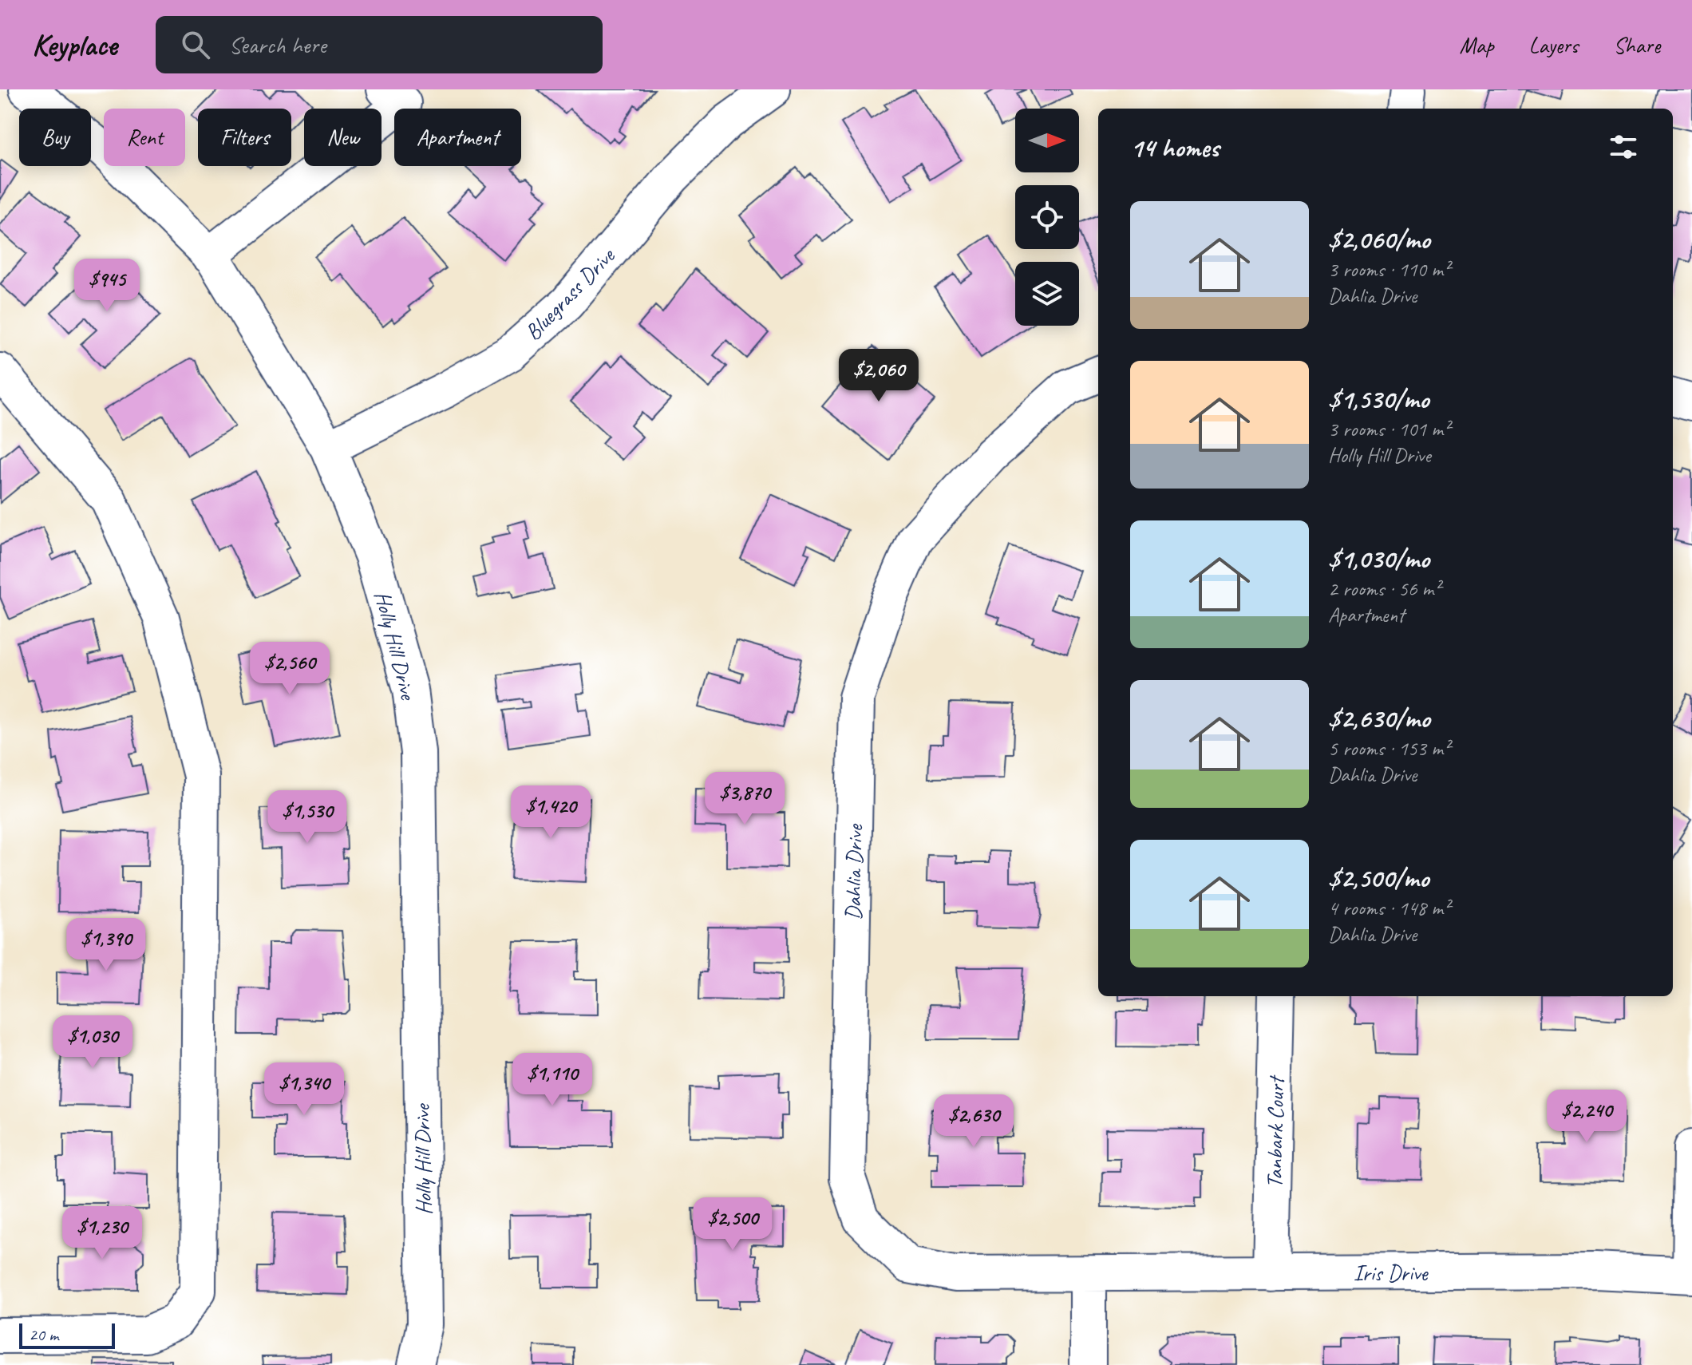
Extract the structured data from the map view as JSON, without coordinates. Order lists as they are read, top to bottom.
{
  "streets": {
    "street": [
      "Bluegrass Drive",
      "Holly Hill Drive",
      "Dahlia Drive",
      "Tanbark Court",
      "Iris Drive"
    ]
  },
  "crossings": [
    ["Bluegrass Drive", "Holly Hill Drive"],
    ["Dahlia Drive", "Iris Drive"],
    ["Tanbark Court", "Iris Drive"]
  ],
  "scale_bar": "20 m",
  "north": "right",
  "page": {
    "header": "Keyplace",
    "search": "Search here",
    "nav": ["Map", "Layers", "Share"],
    "chip": [
      "Buy",
      "Rent",
      "Filters",
      "New",
      "Apartment"
    ],
    "heading": "14 homes",
    "list": [
      {
        "name": "$2,060/mo",
        "note": "3 rooms · 110 m² · Dahlia Drive"
      },
      {
        "name": "$1,530/mo",
        "note": "3 rooms · 101 m² · Holly Hill Drive"
      },
      {
        "name": "$1,030/mo",
        "note": "2 rooms · 56 m² · Apartment"
      },
      {
        "name": "$2,630/mo",
        "note": "5 rooms · 153 m² · Dahlia Drive"
      },
      {
        "name": "$2,500/mo",
        "note": "4 rooms · 148 m² · Dahlia Drive"
      }
    ],
    "price": [
      "$945",
      "$2,060",
      "$2,560",
      "$3,870",
      "$1,420",
      "$1,530",
      "$1,390",
      "$1,030",
      "$1,110",
      "$1,340",
      "$2,240",
      "$2,630",
      "$2,500",
      "$1,230"
    ],
    "scale": "20 m"
  }
}
